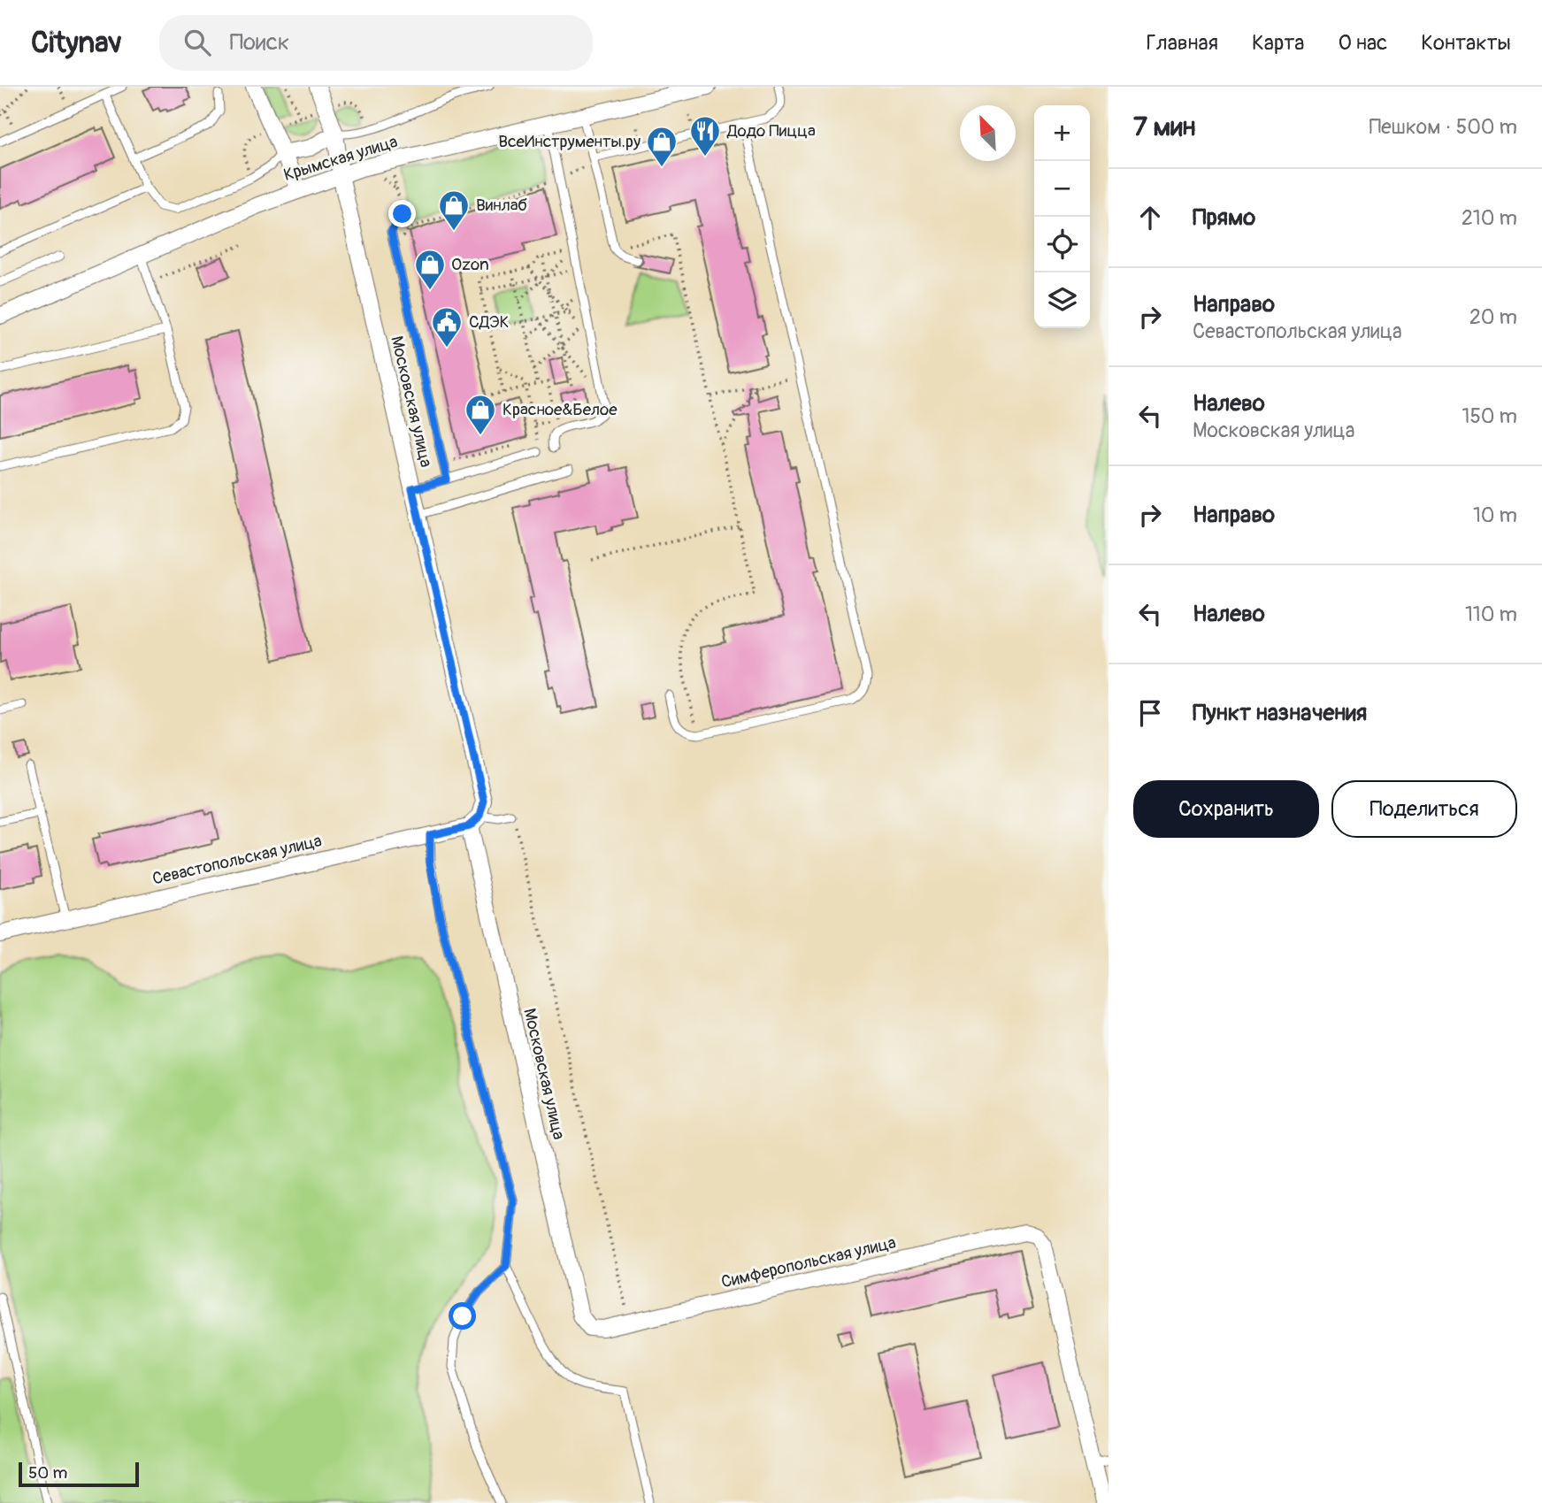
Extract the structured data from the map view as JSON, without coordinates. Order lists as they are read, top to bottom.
{
  "streets": {
    "street": [
      "Крымская улица",
      "Московская улица",
      "Севастопольская улица",
      "Симферопольская улица"
    ]
  },
  "crossings": [
    ["Крымская улица", "Московская улица"],
    ["Московская улица", "Севастопольская улица"],
    ["Московская улица", "Симферопольская улица"]
  ],
  "places": {
    "restaurant": ["Додо Пицца"],
    "shop": [
      "ВсеИнструменты.ру",
      "Винлаб",
      "Ozon",
      "Красное&Белое"
    ],
    "public building": ["СДЭК"]
  },
  "scale_bar": "50 m",
  "north": "top left",
  "page": {
    "header": "Citynav",
    "search": "Поиск",
    "nav": [
      "Главная",
      "Карта",
      "О нас",
      "Контакты"
    ],
    "heading": ["7 мин", "Пешком · 500 m"],
    "map_buttons": ["+", "−"],
    "list": [
      ["Прямо", "210 m"],
      ["Направо", "Севастопольская улица", "20 m"],
      ["Налево", "Московская улица", "150 m"],
      ["Направо", "10 m"],
      ["Налево", "110 m"],
      "Пункт назначения"
    ],
    "buttons": ["Сохранить", "Поделиться"],
    "scale": "50 m"
  }
}
